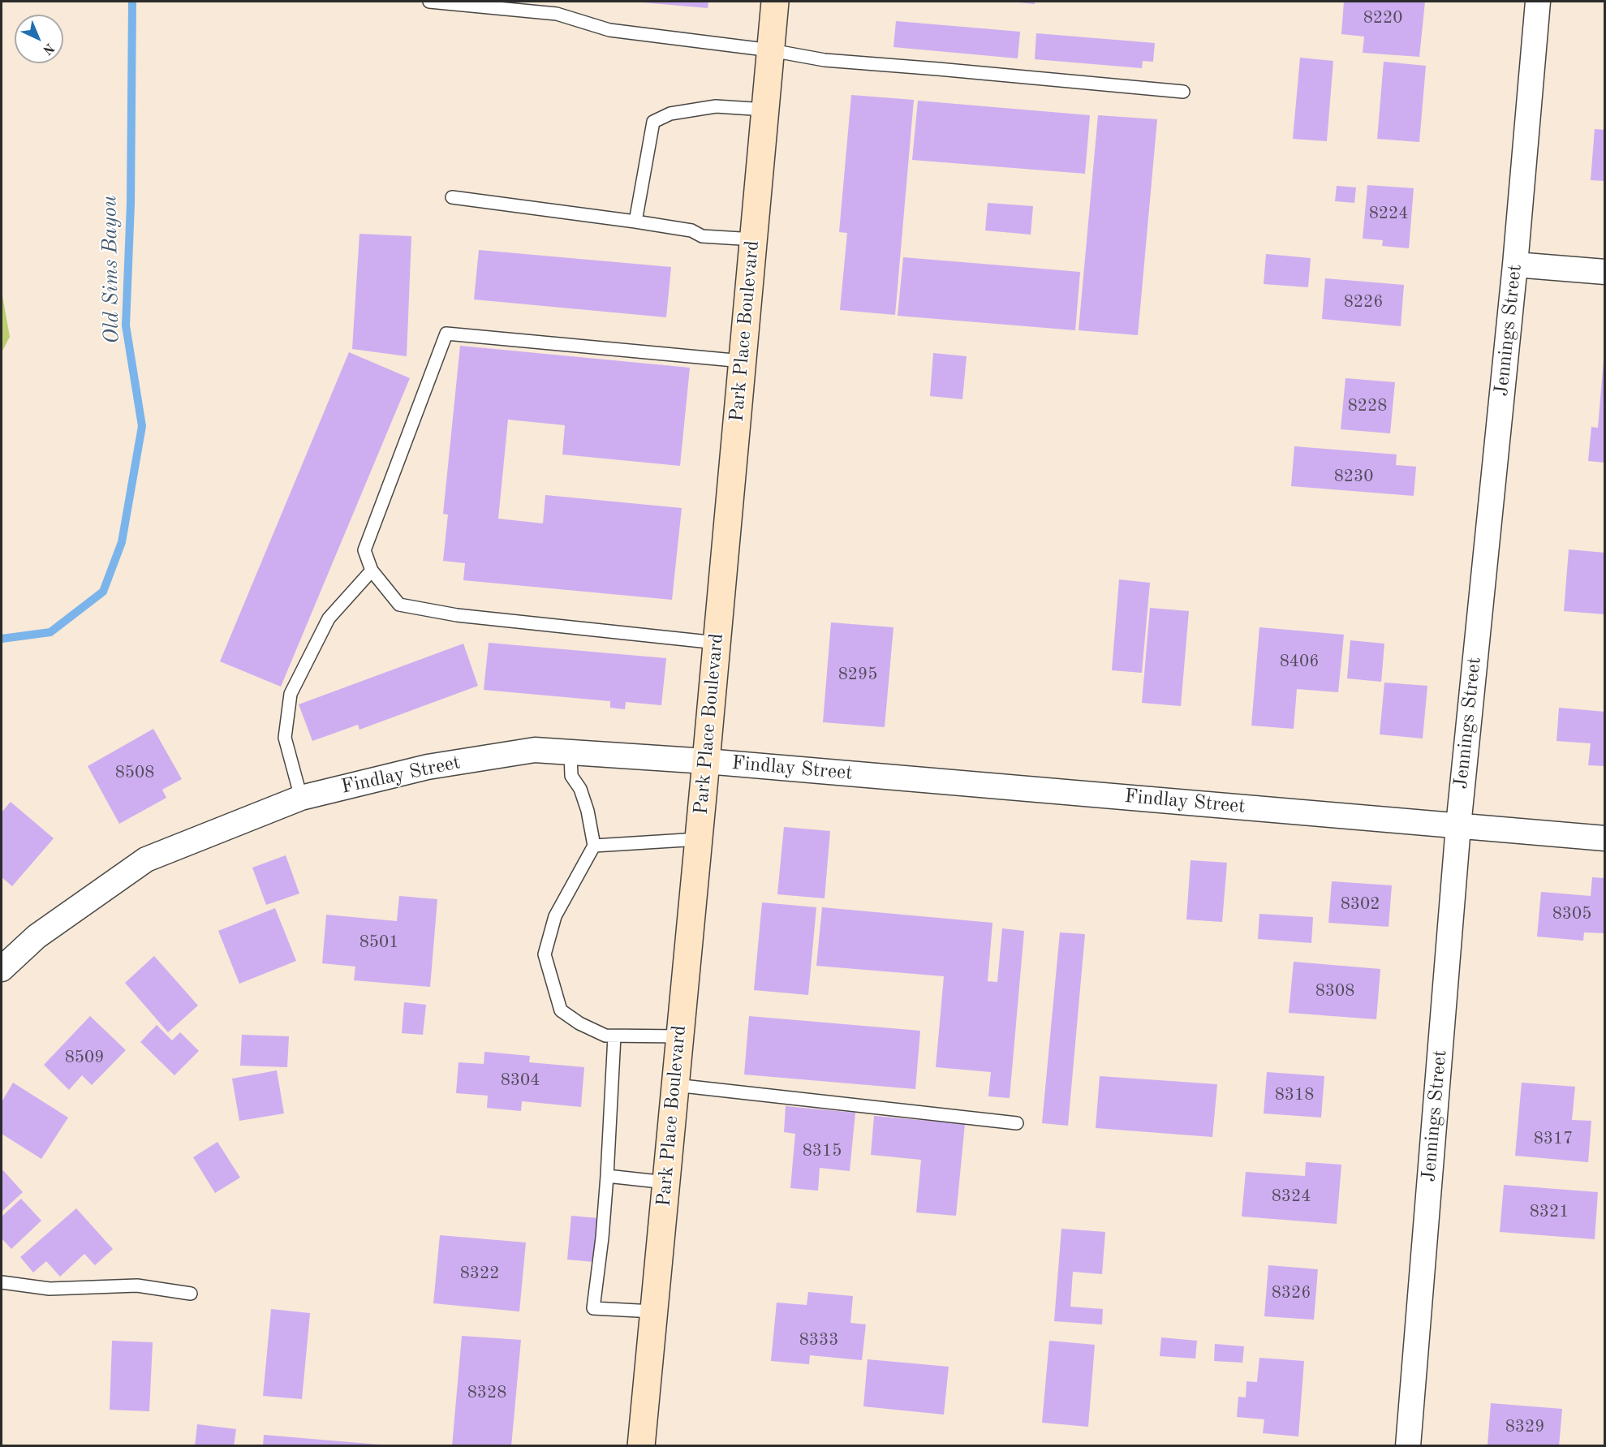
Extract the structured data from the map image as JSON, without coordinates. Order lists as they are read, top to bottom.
{
  "streets": {
    "street": ["Jennings Street", "Park Place Boulevard", "Findlay Street"]
  },
  "crossings": [
    ["Jennings Street", "Findlay Street"],
    ["Park Place Boulevard", "Findlay Street"]
  ],
  "water": ["Old Sims Bayou"],
  "house_numbers": [
    "8220",
    "8224",
    "8226",
    "8228",
    "8230",
    "8406",
    "8295",
    "8508",
    "8302",
    "8305",
    "8501",
    "8308",
    "8509",
    "8304",
    "8318",
    "8317",
    "8315",
    "8324",
    "8321",
    "8322",
    "8326",
    "8333",
    "8328",
    "8329"
  ],
  "north": "bottom right"
}
